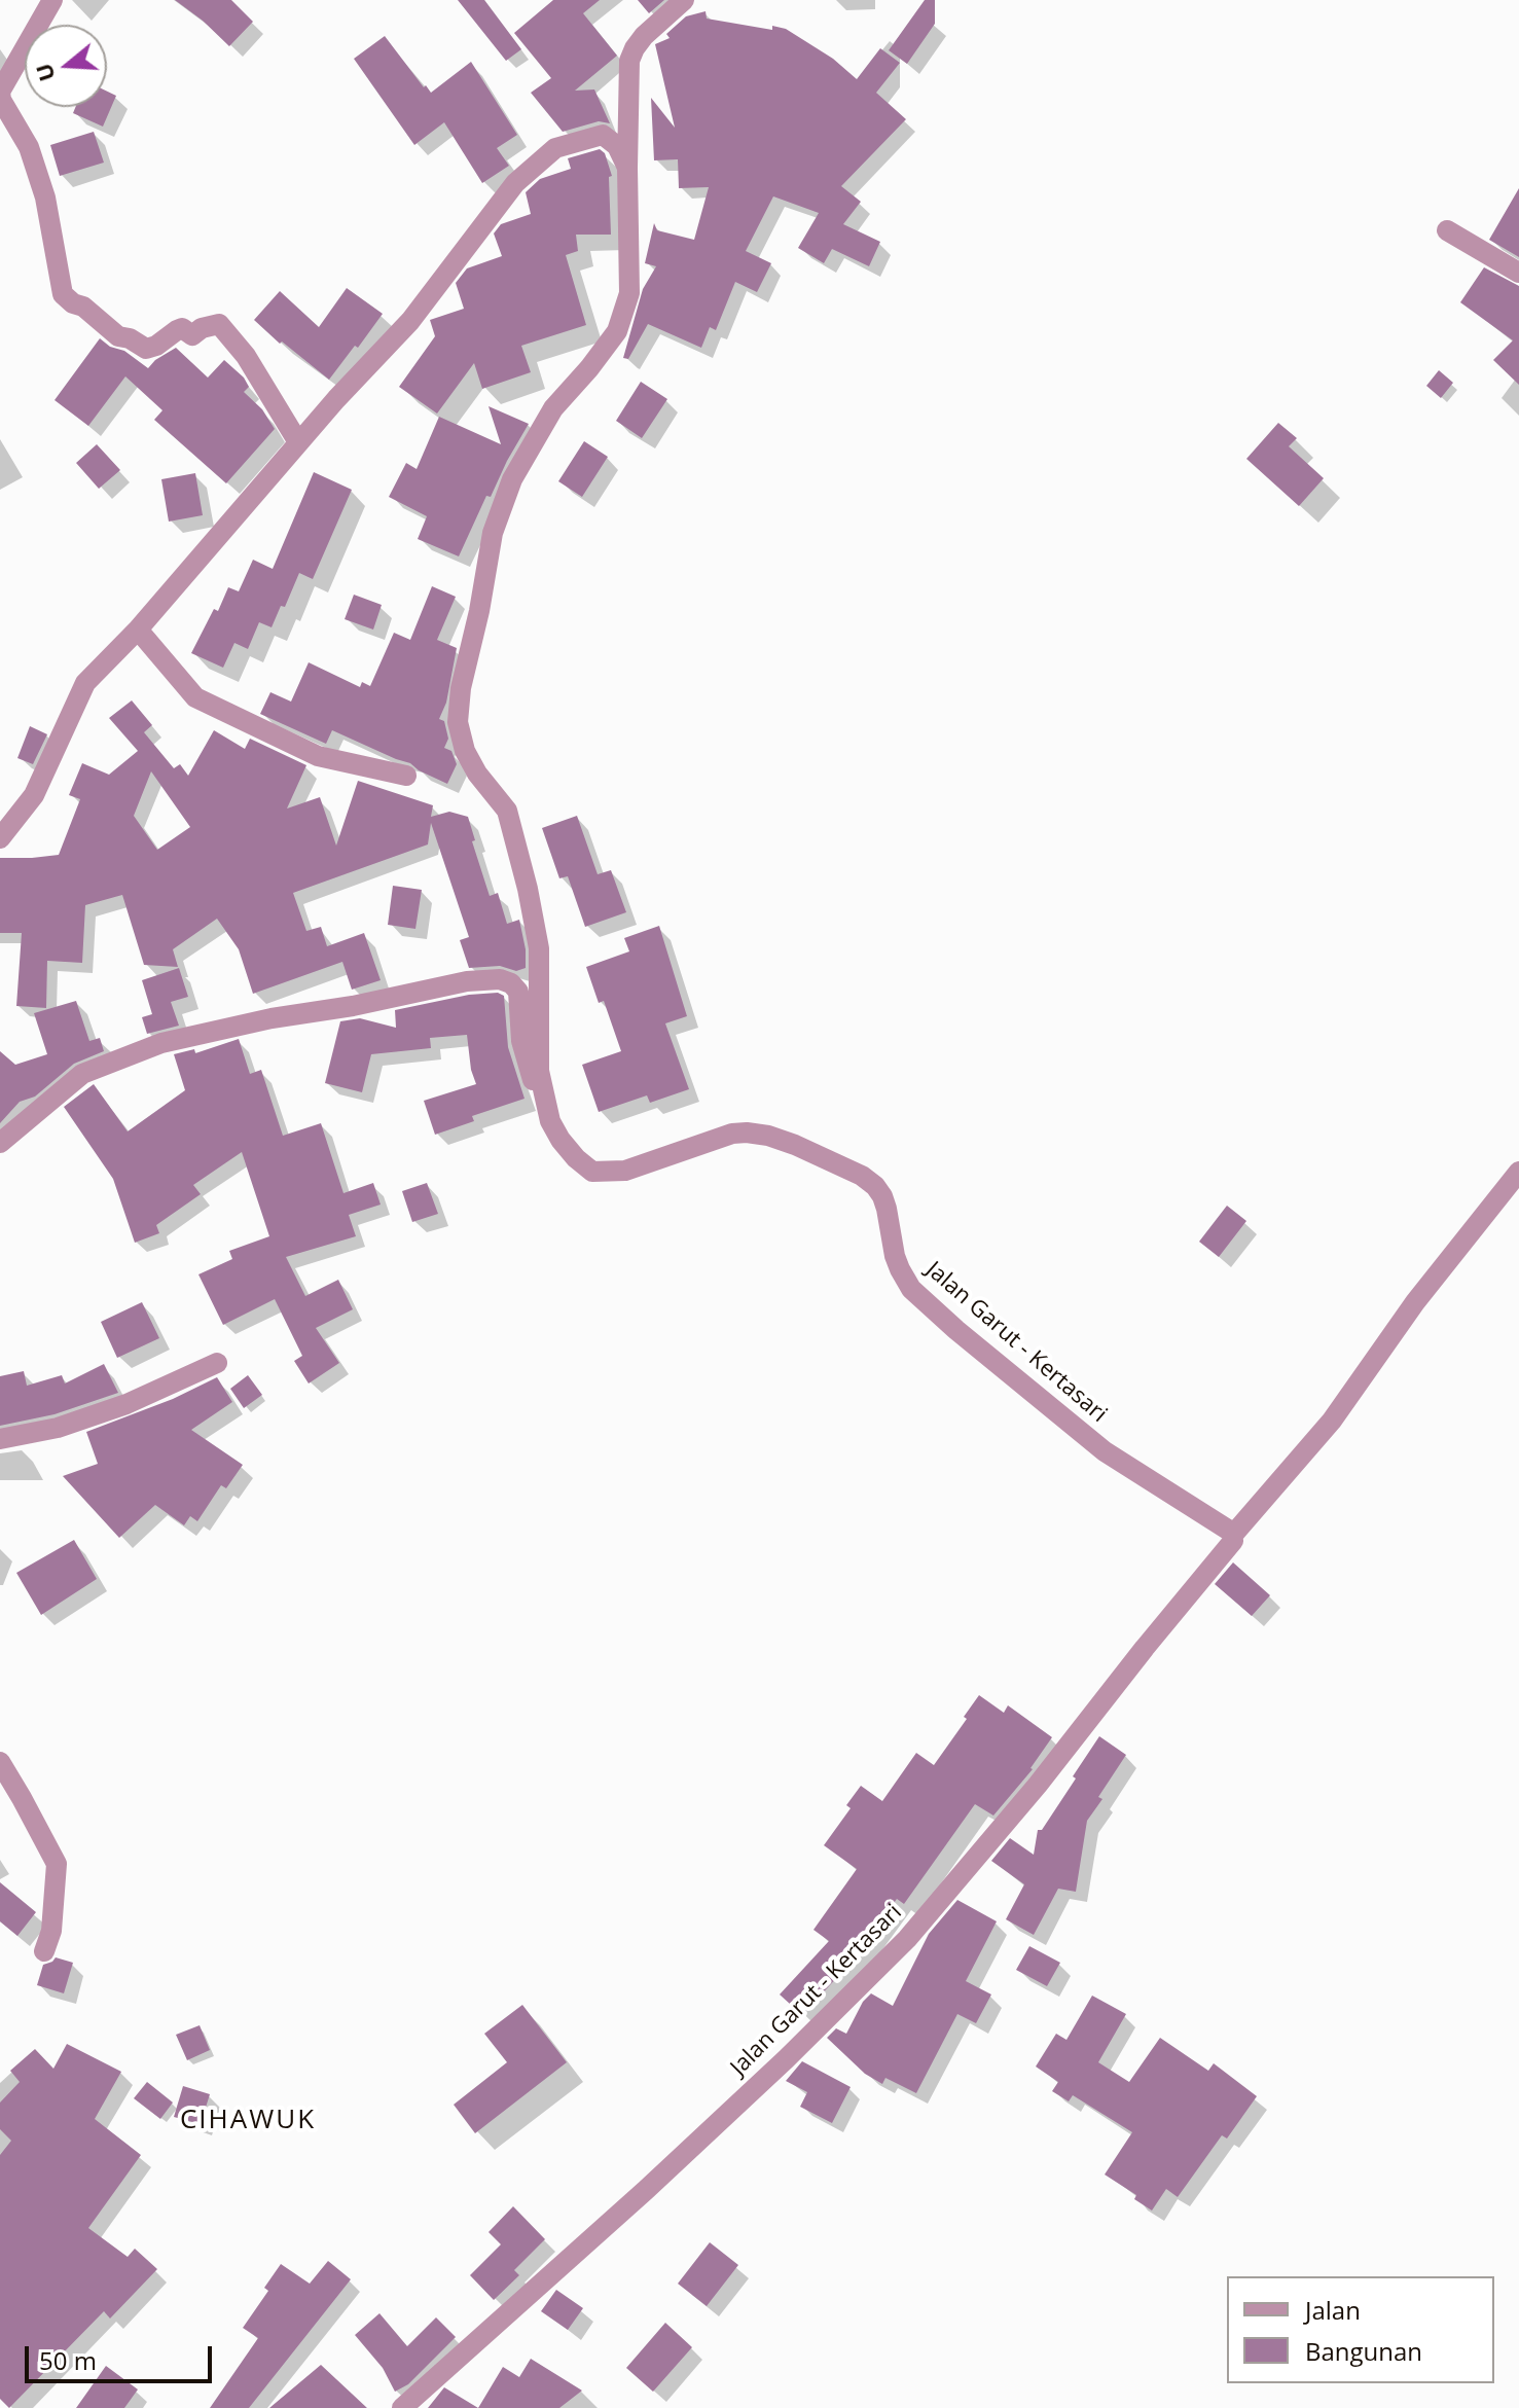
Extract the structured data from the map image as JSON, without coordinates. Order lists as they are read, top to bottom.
{
  "streets": {
    "street": ["Jalan Garut - Kertasari"]
  },
  "districts": ["CIHAWUK"],
  "legend": ["Jalan", "Bangunan"],
  "scale_bar": "50 m",
  "north": "left"
}
